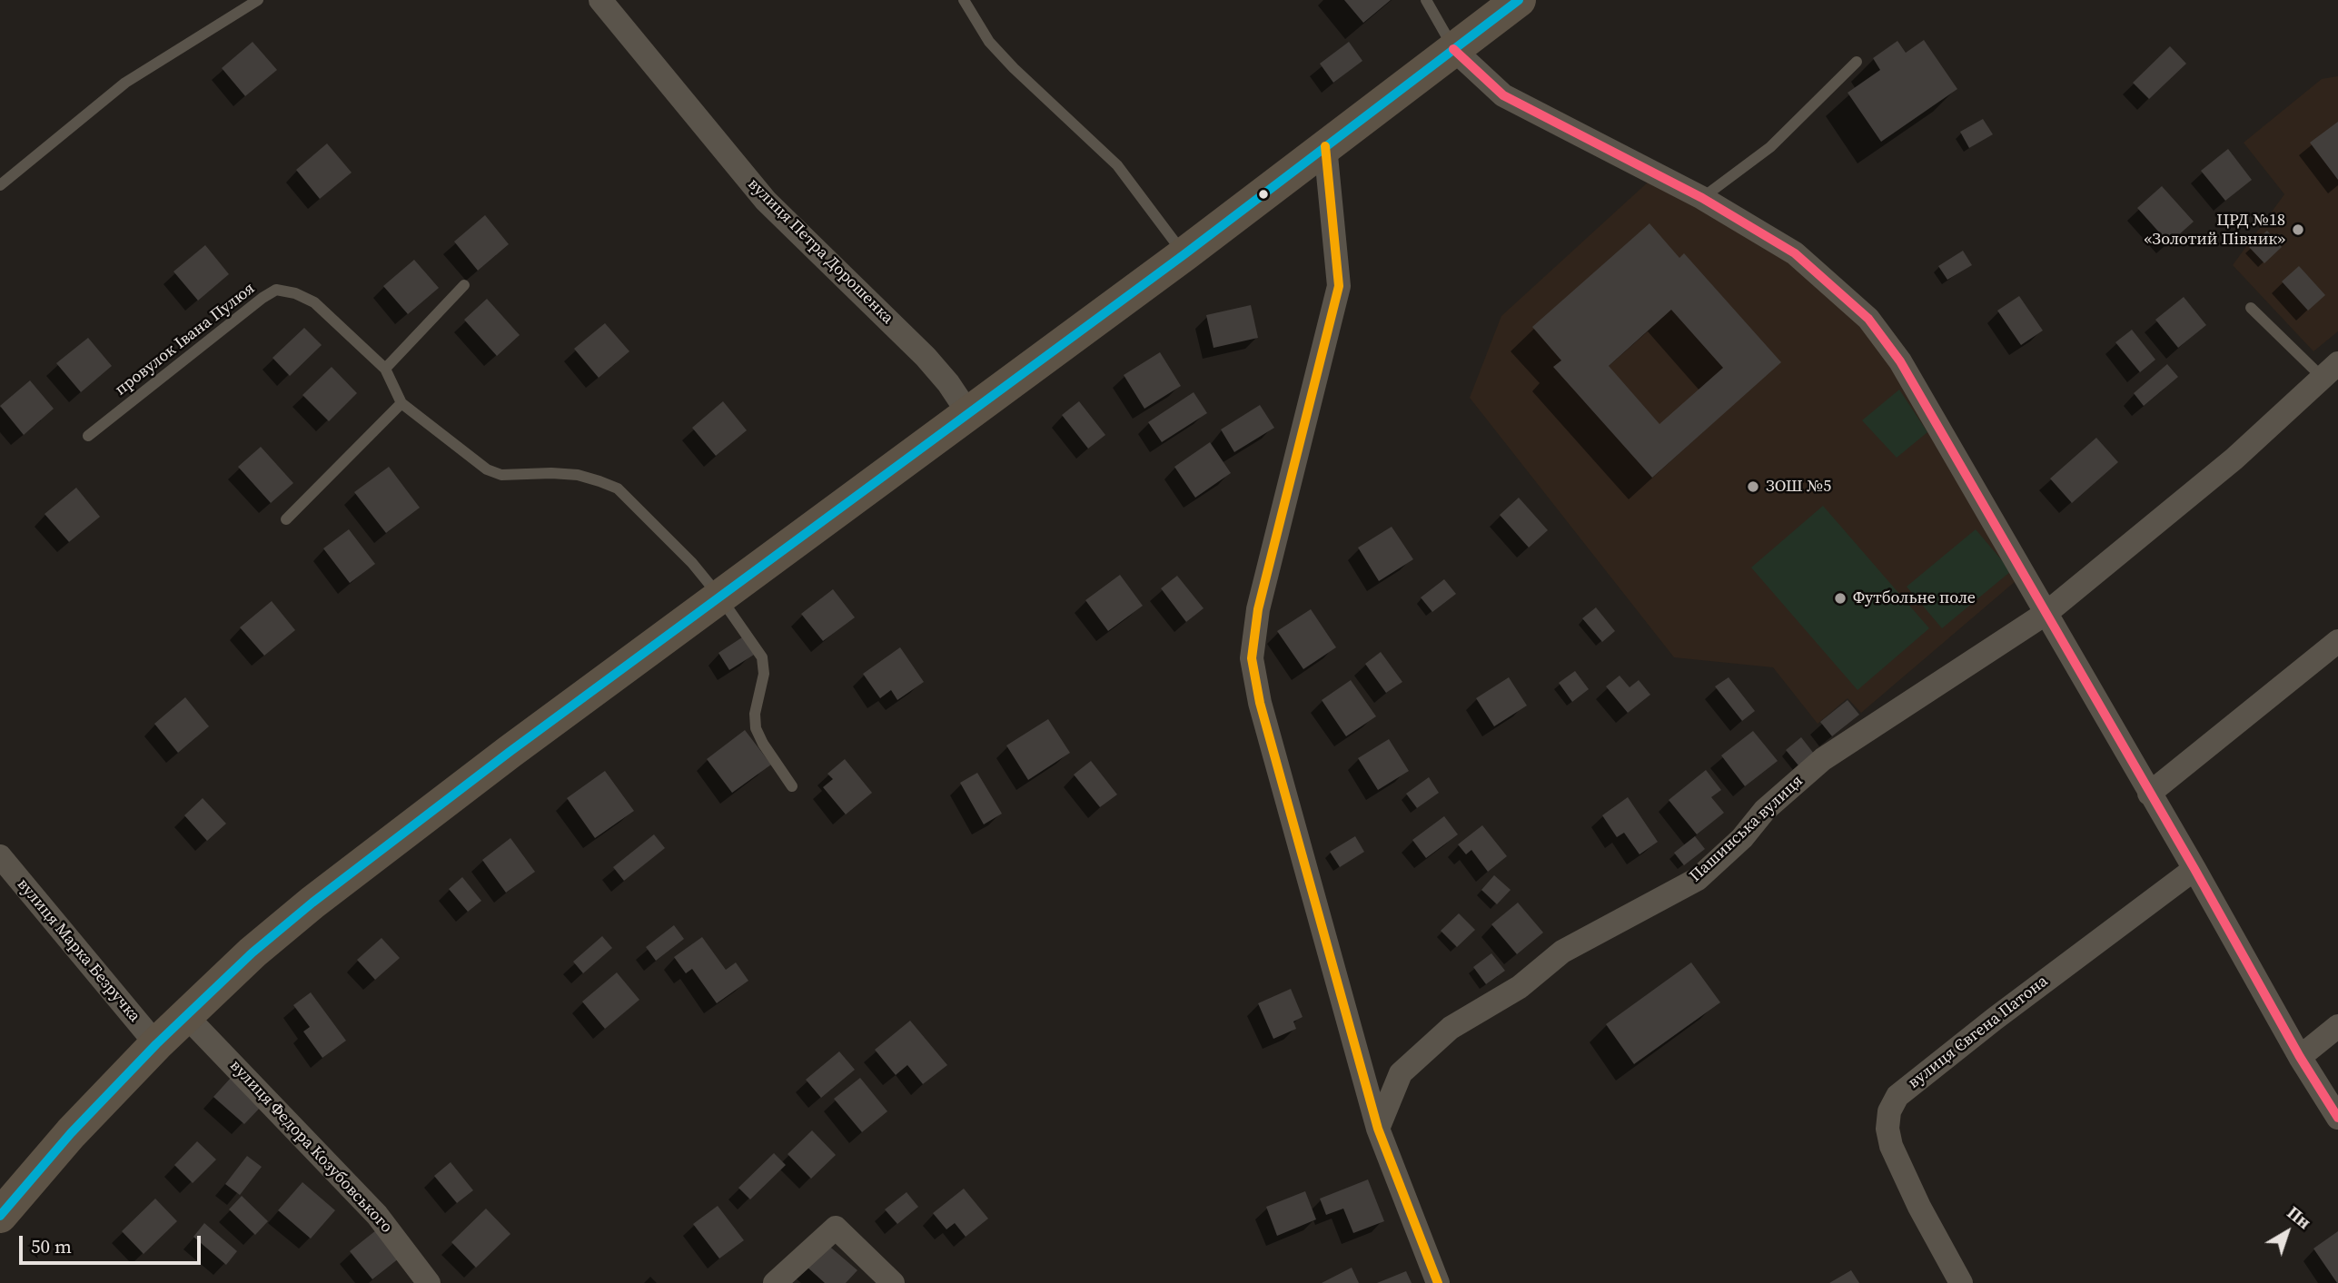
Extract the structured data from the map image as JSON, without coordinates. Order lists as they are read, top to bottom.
{
  "streets": {
    "street": [
      "вулиця Петра Дорошенка",
      "Пашинська вулиця",
      "вулиця Марка Безручка",
      "вулиця Євгена Патона",
      "вулиця Федора Козубовського"
    ],
    "lane": ["провулок Івана Пулюя"]
  },
  "places": ["ЦРД №18 «Золотий Півник»", "ЗОШ №5", "Футбольне поле"],
  "scale_bar": "50 m",
  "north": "top right"
}
